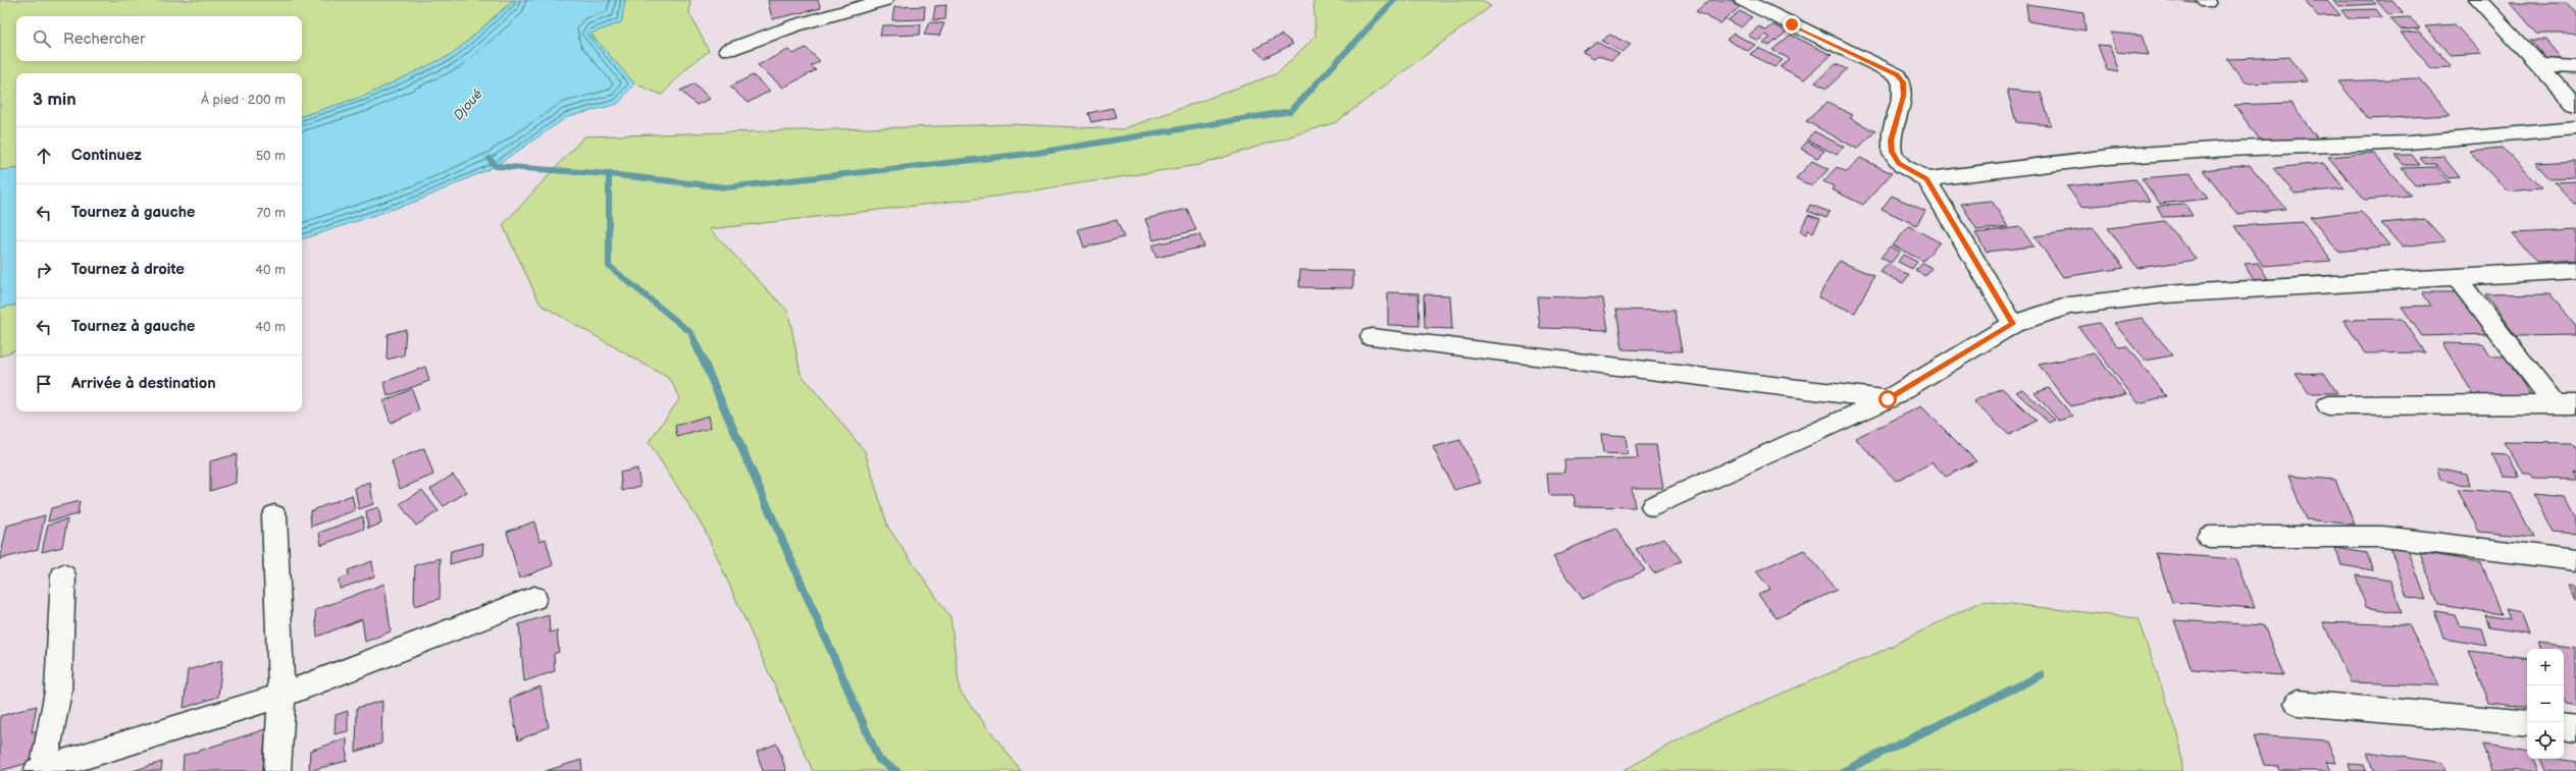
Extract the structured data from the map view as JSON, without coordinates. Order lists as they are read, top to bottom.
{
  "water": ["Djoué"],
  "page": {
    "search": "Rechercher",
    "heading": ["3 min", "À pied · 200 m"],
    "list": [
      ["Continuez", "50 m"],
      ["Tournez à gauche", "70 m"],
      ["Tournez à droite", "40 m"],
      ["Tournez à gauche", "40 m"],
      "Arrivée à destination"
    ],
    "map_buttons": ["+", "−"]
  }
}
